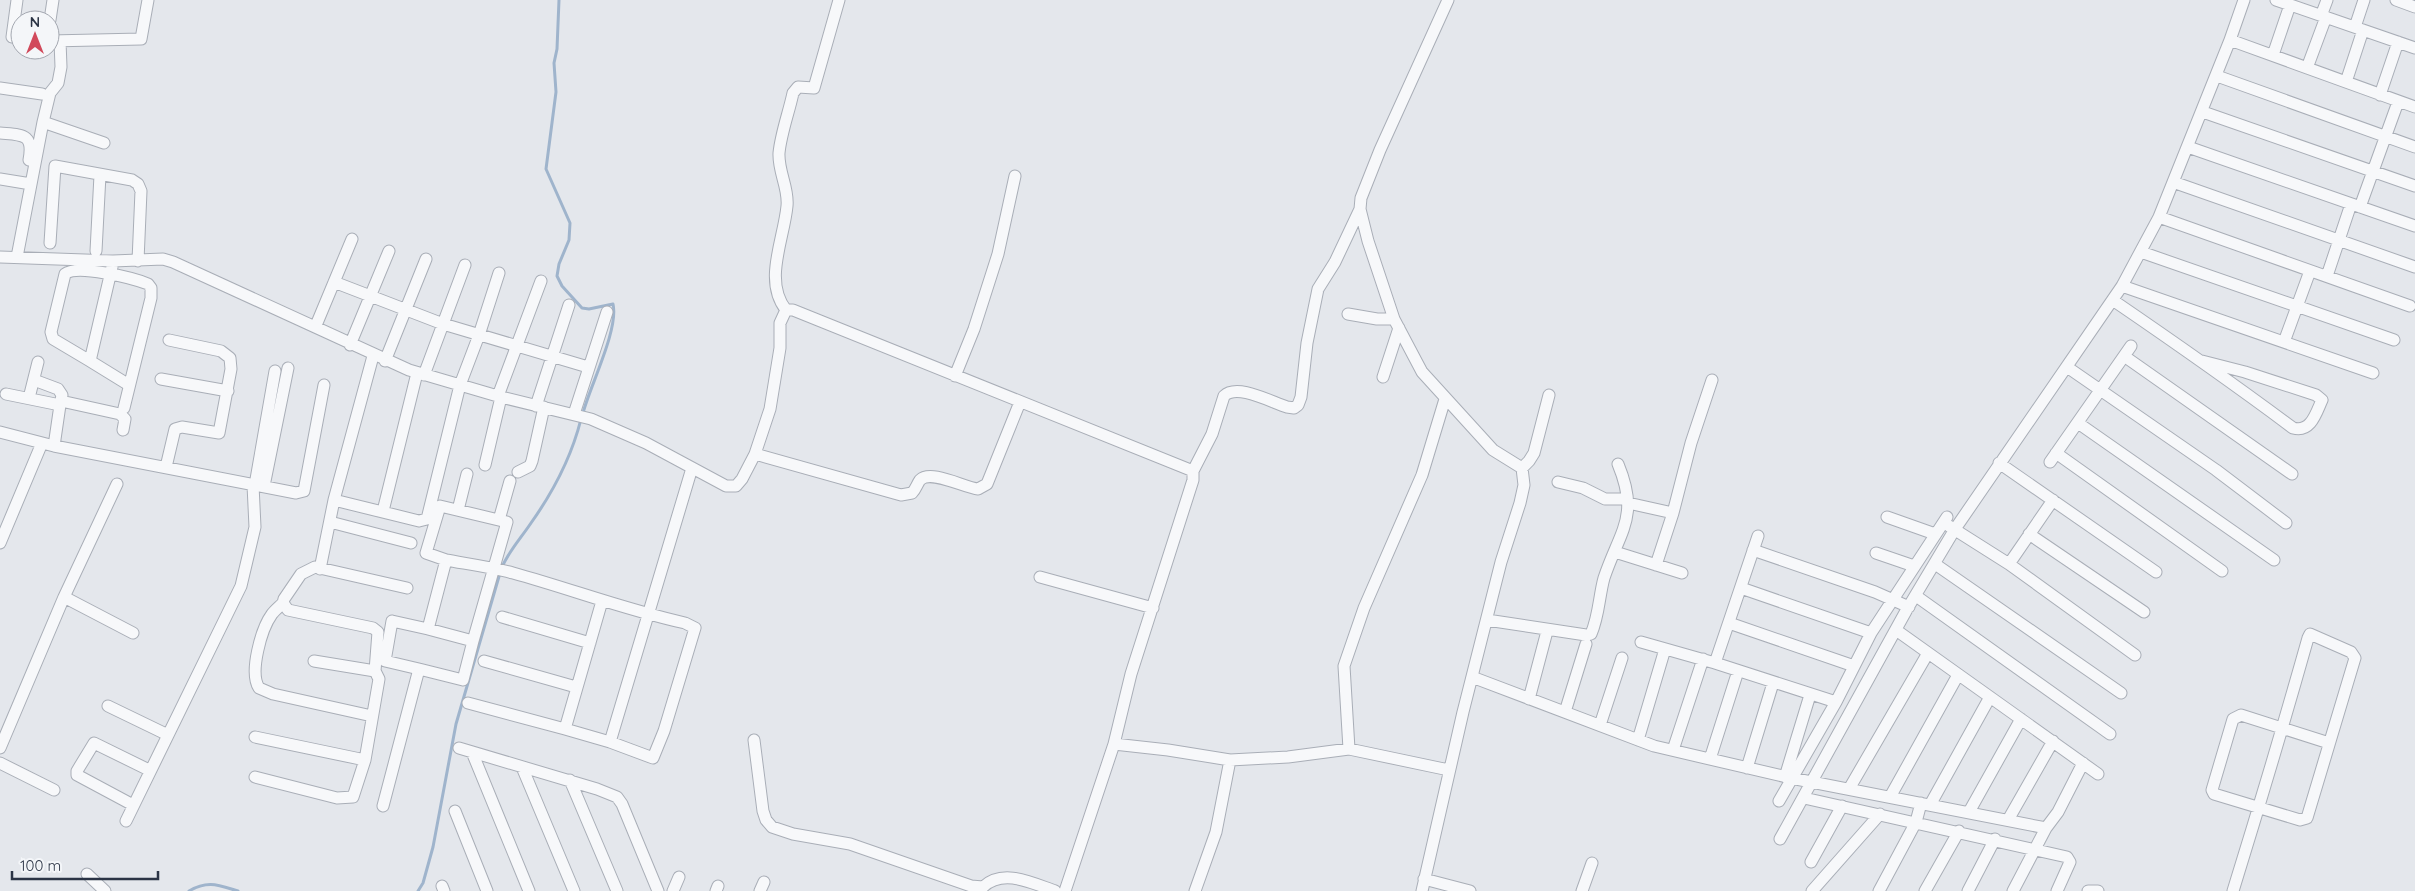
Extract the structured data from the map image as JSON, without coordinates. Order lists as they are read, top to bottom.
{
  "scale_bar": "100 m",
  "north": "top"
}
